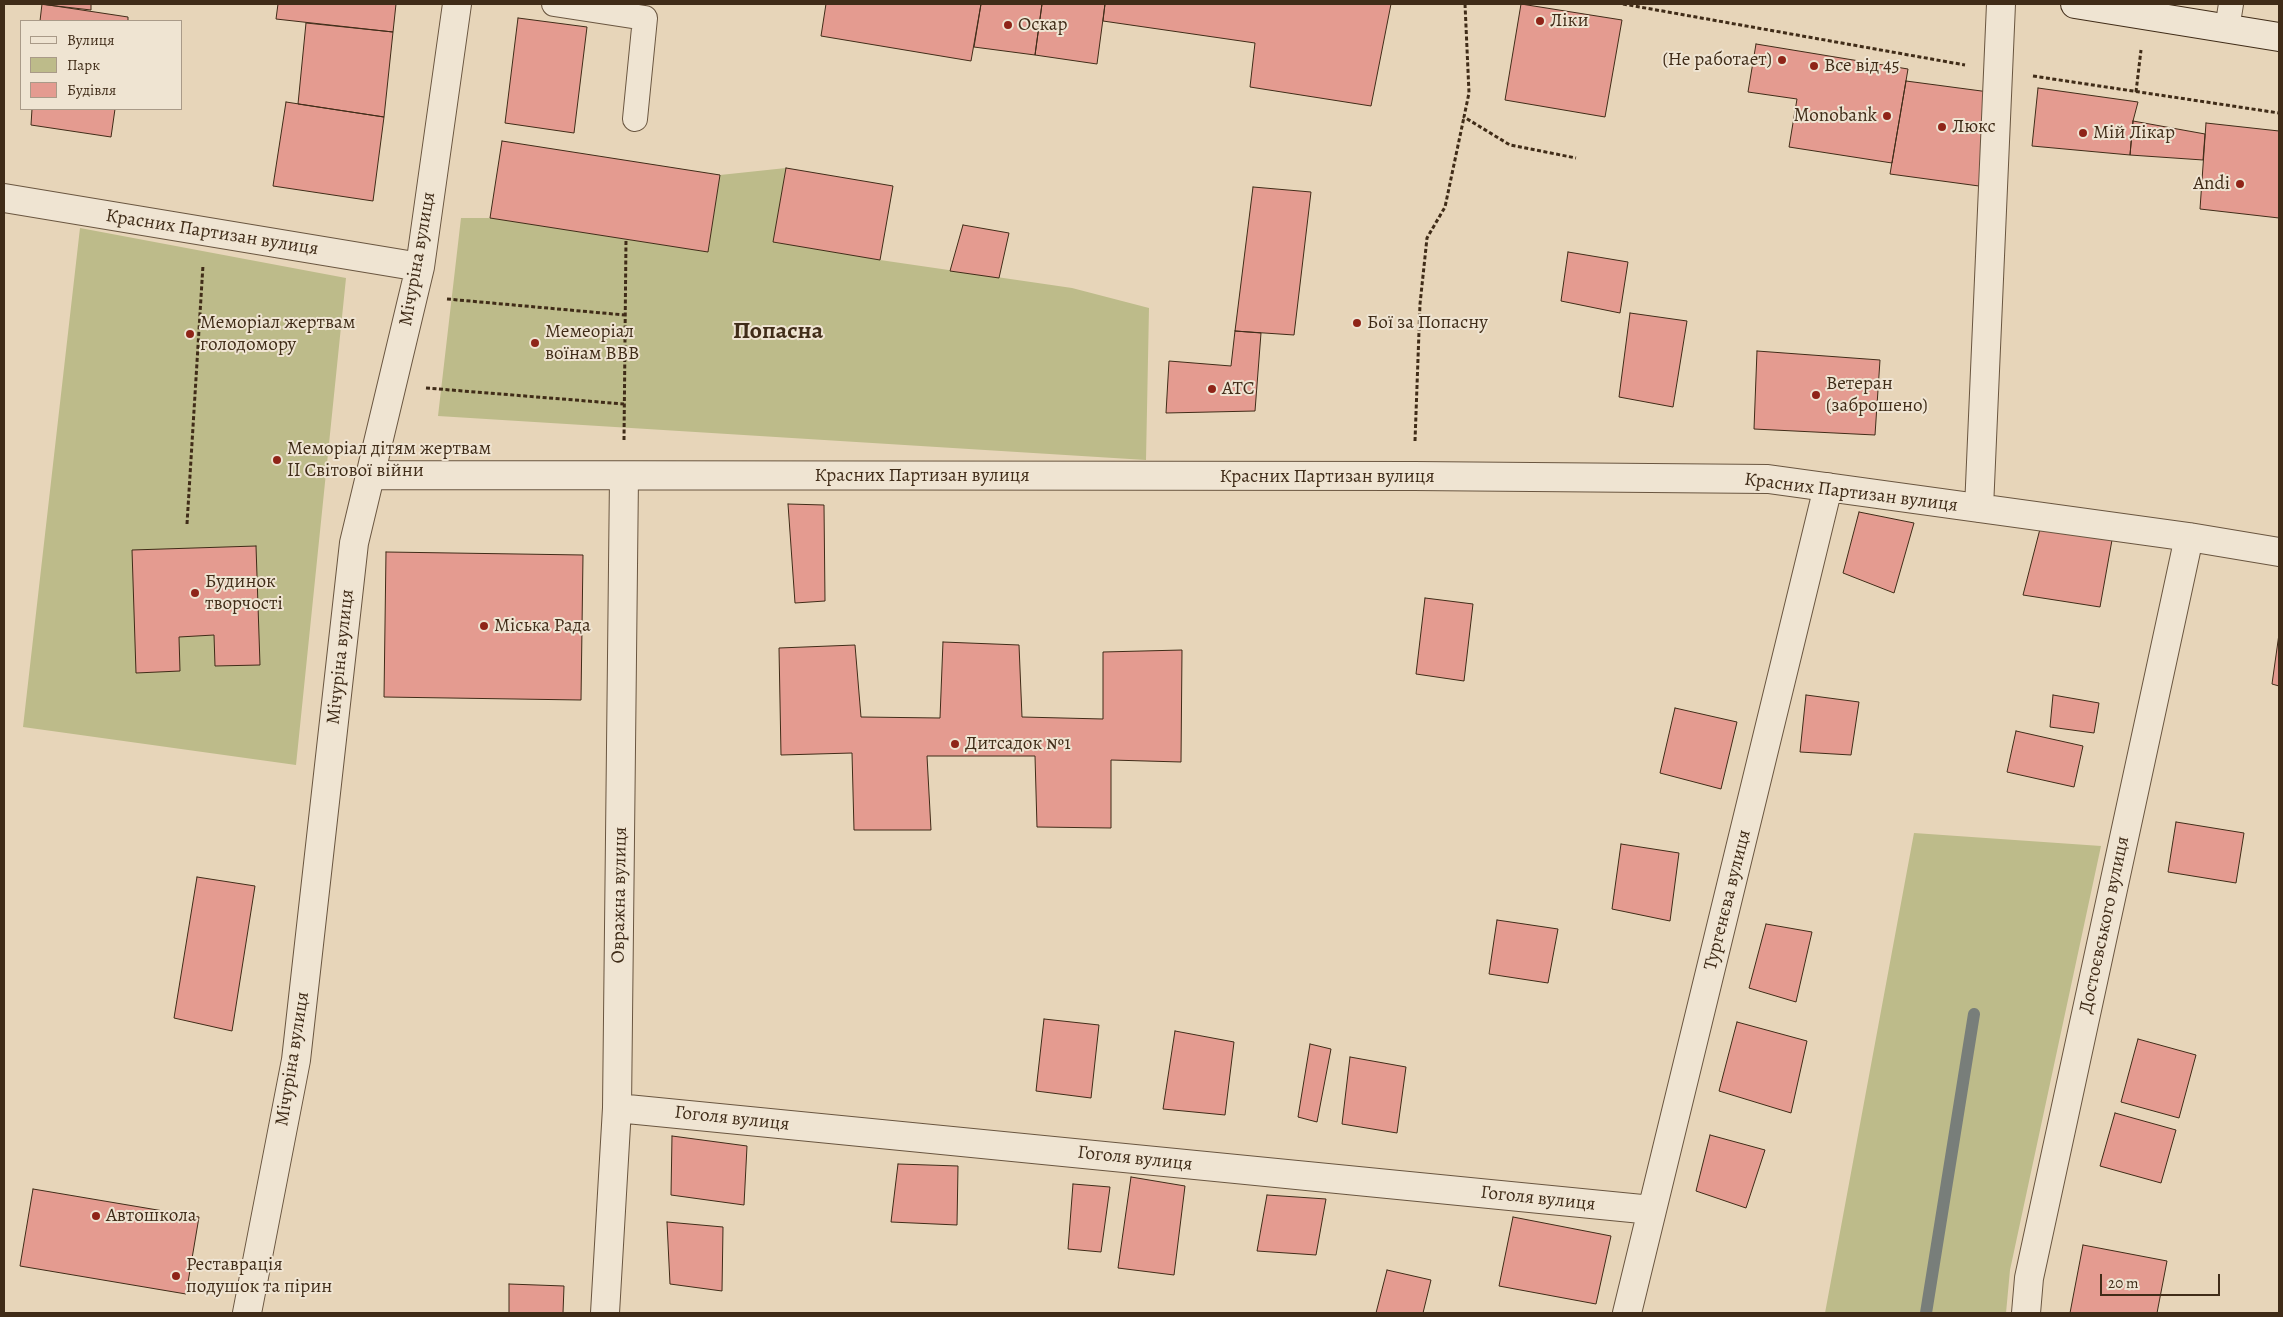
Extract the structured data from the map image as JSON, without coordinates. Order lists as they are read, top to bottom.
{
  "streets": {
    "street": [
      "Красних Партизан вулиця",
      "Мічуріна вулиця",
      "Овражна вулиця",
      "Тургенєва вулиця",
      "Достоєвського вулиця",
      "Гоголя вулиця"
    ]
  },
  "crossings": [
    ["Красних Партизан вулиця", "Мічуріна вулиця"],
    ["Красних Партизан вулиця", "Овражна вулиця"],
    ["Красних Партизан вулиця", "Тургенєва вулиця"],
    ["Красних Партизан вулиця", "Достоєвського вулиця"],
    ["Овражна вулиця", "Гоголя вулиця"],
    ["Тургенєва вулиця", "Гоголя вулиця"]
  ],
  "districts": ["Попасна"],
  "places": [
    "Ліки",
    "Оскар",
    "(Не работает)",
    "Все від 45",
    "Monobank",
    "Люкс",
    "Мій Лікар",
    "Andi",
    "Бої за Попасну",
    "Меморіал жертвам голодомору",
    "Мемеоріал воїнам ВВВ",
    "АТС",
    "Ветеран (заброшено)",
    "Меморіал дітям жертвам II Світової війни",
    "Будинок творчості",
    "Міська Рада",
    "Дитсадок №1",
    "Автошкола",
    "Реставрація подушок та пірин"
  ],
  "legend": ["Вулиця", "Парк", "Будівля"],
  "scale_bar": "20 m"
}
